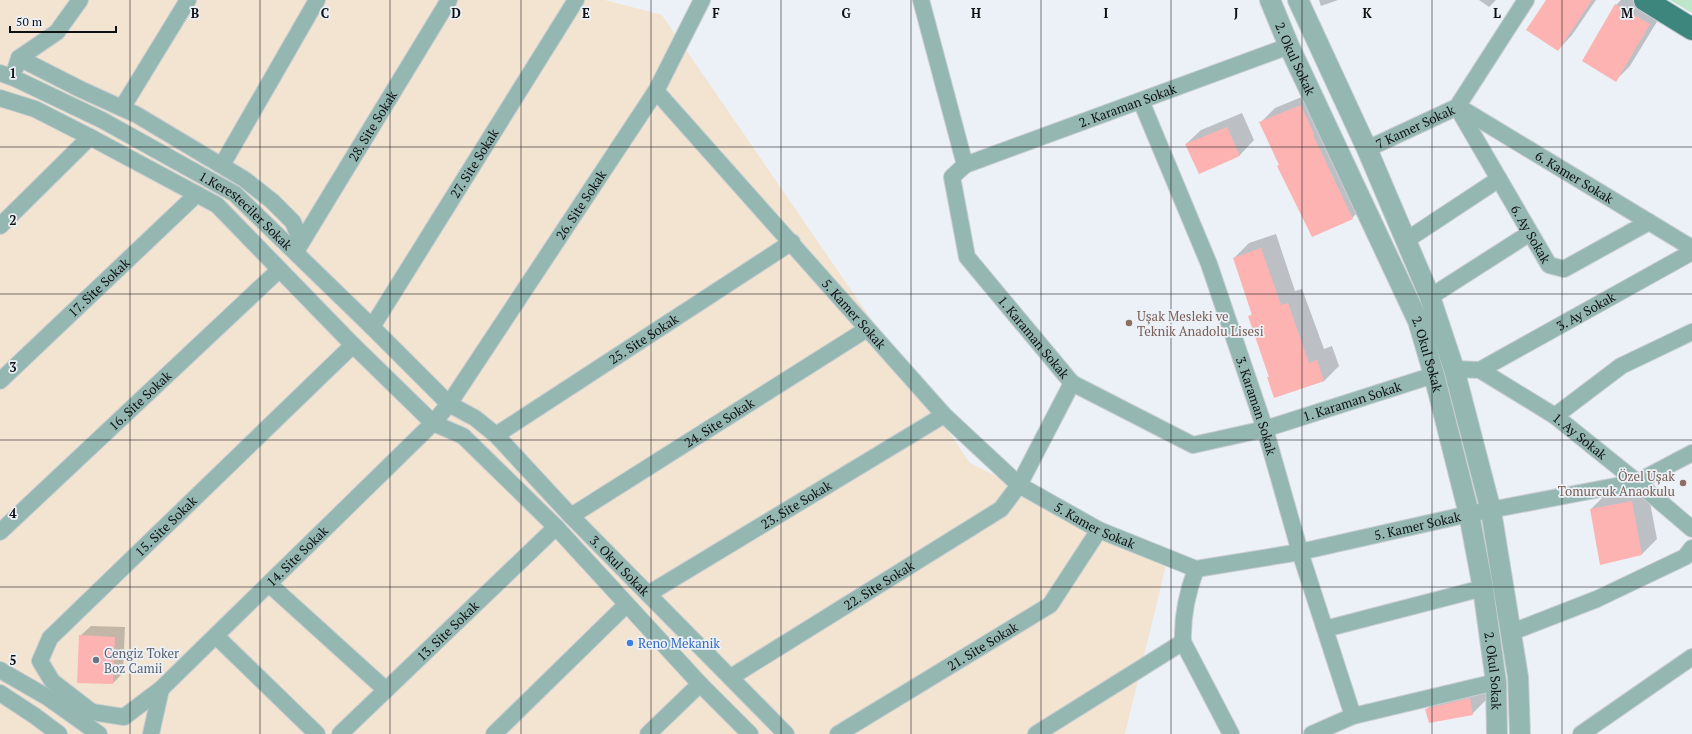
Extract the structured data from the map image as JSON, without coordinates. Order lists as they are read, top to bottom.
{
  "streets": {
    "street": [
      "2. Okul Sokak",
      "2. Karaman Sokak",
      "28. Site Sokak",
      "7 Kamer Sokak",
      "27. Site Sokak",
      "6. Kamer Sokak",
      "26. Site Sokak",
      "1.Keresteciler Sokak",
      "6. Ay Sokak",
      "17. Site Sokak",
      "3. Ay Sokak",
      "5. Kamer Sokak",
      "1. Karaman Sokak",
      "25. Site Sokak",
      "16. Site Sokak",
      "3. Karaman Sokak",
      "24. Site Sokak",
      "1. Ay Sokak",
      "23. Site Sokak",
      "15. Site Sokak",
      "14. Site Sokak",
      "3. Okul Sokak",
      "22. Site Sokak",
      "13. Site Sokak",
      "21. Site Sokak"
    ]
  },
  "crossings": [
    ["2. Okul Sokak", "2. Karaman Sokak"],
    ["2. Okul Sokak", "7 Kamer Sokak"],
    ["2. Okul Sokak", "5. Kamer Sokak"],
    ["2. Okul Sokak", "1. Karaman Sokak"],
    ["2. Okul Sokak", "1. Ay Sokak"],
    ["2. Karaman Sokak", "1. Karaman Sokak"],
    ["2. Karaman Sokak", "3. Karaman Sokak"],
    ["28. Site Sokak", "1.Keresteciler Sokak"],
    ["7 Kamer Sokak", "6. Kamer Sokak"],
    ["7 Kamer Sokak", "6. Ay Sokak"],
    ["27. Site Sokak", "1.Keresteciler Sokak"],
    ["6. Kamer Sokak", "6. Ay Sokak"],
    ["26. Site Sokak", "1.Keresteciler Sokak"],
    ["26. Site Sokak", "5. Kamer Sokak"],
    ["26. Site Sokak", "14. Site Sokak"],
    ["26. Site Sokak", "3. Okul Sokak"],
    ["1.Keresteciler Sokak", "17. Site Sokak"],
    ["1.Keresteciler Sokak", "16. Site Sokak"],
    ["1.Keresteciler Sokak", "15. Site Sokak"],
    ["1.Keresteciler Sokak", "14. Site Sokak"],
    ["1.Keresteciler Sokak", "3. Okul Sokak"],
    ["3. Ay Sokak", "1. Ay Sokak"],
    ["5. Kamer Sokak", "25. Site Sokak"],
    ["5. Kamer Sokak", "3. Karaman Sokak"],
    ["5. Kamer Sokak", "24. Site Sokak"],
    ["5. Kamer Sokak", "1. Ay Sokak"],
    ["5. Kamer Sokak", "23. Site Sokak"],
    ["5. Kamer Sokak", "22. Site Sokak"],
    ["5. Kamer Sokak", "21. Site Sokak"],
    ["1. Karaman Sokak", "3. Karaman Sokak"],
    ["1. Karaman Sokak", "22. Site Sokak"],
    ["25. Site Sokak", "3. Okul Sokak"],
    ["24. Site Sokak", "3. Okul Sokak"],
    ["23. Site Sokak", "3. Okul Sokak"],
    ["15. Site Sokak", "14. Site Sokak"],
    ["14. Site Sokak", "3. Okul Sokak"],
    ["3. Okul Sokak", "22. Site Sokak"],
    ["3. Okul Sokak", "13. Site Sokak"]
  ],
  "places": [
    "Uşak Mesleki ve Teknik Anadolu Lisesi",
    "Özel Uşak Tomurcuk Anaokulu",
    "Reno Mekanik",
    "Cengiz Toker Boz Camii"
  ],
  "scale_bar": "50 m",
  "grid": {
    "columns": [
      "B",
      "C",
      "D",
      "E",
      "F",
      "G",
      "H",
      "I",
      "J",
      "K",
      "L",
      "M"
    ],
    "rows": [
      "1",
      "2",
      "3",
      "4",
      "5"
    ]
  }
}
